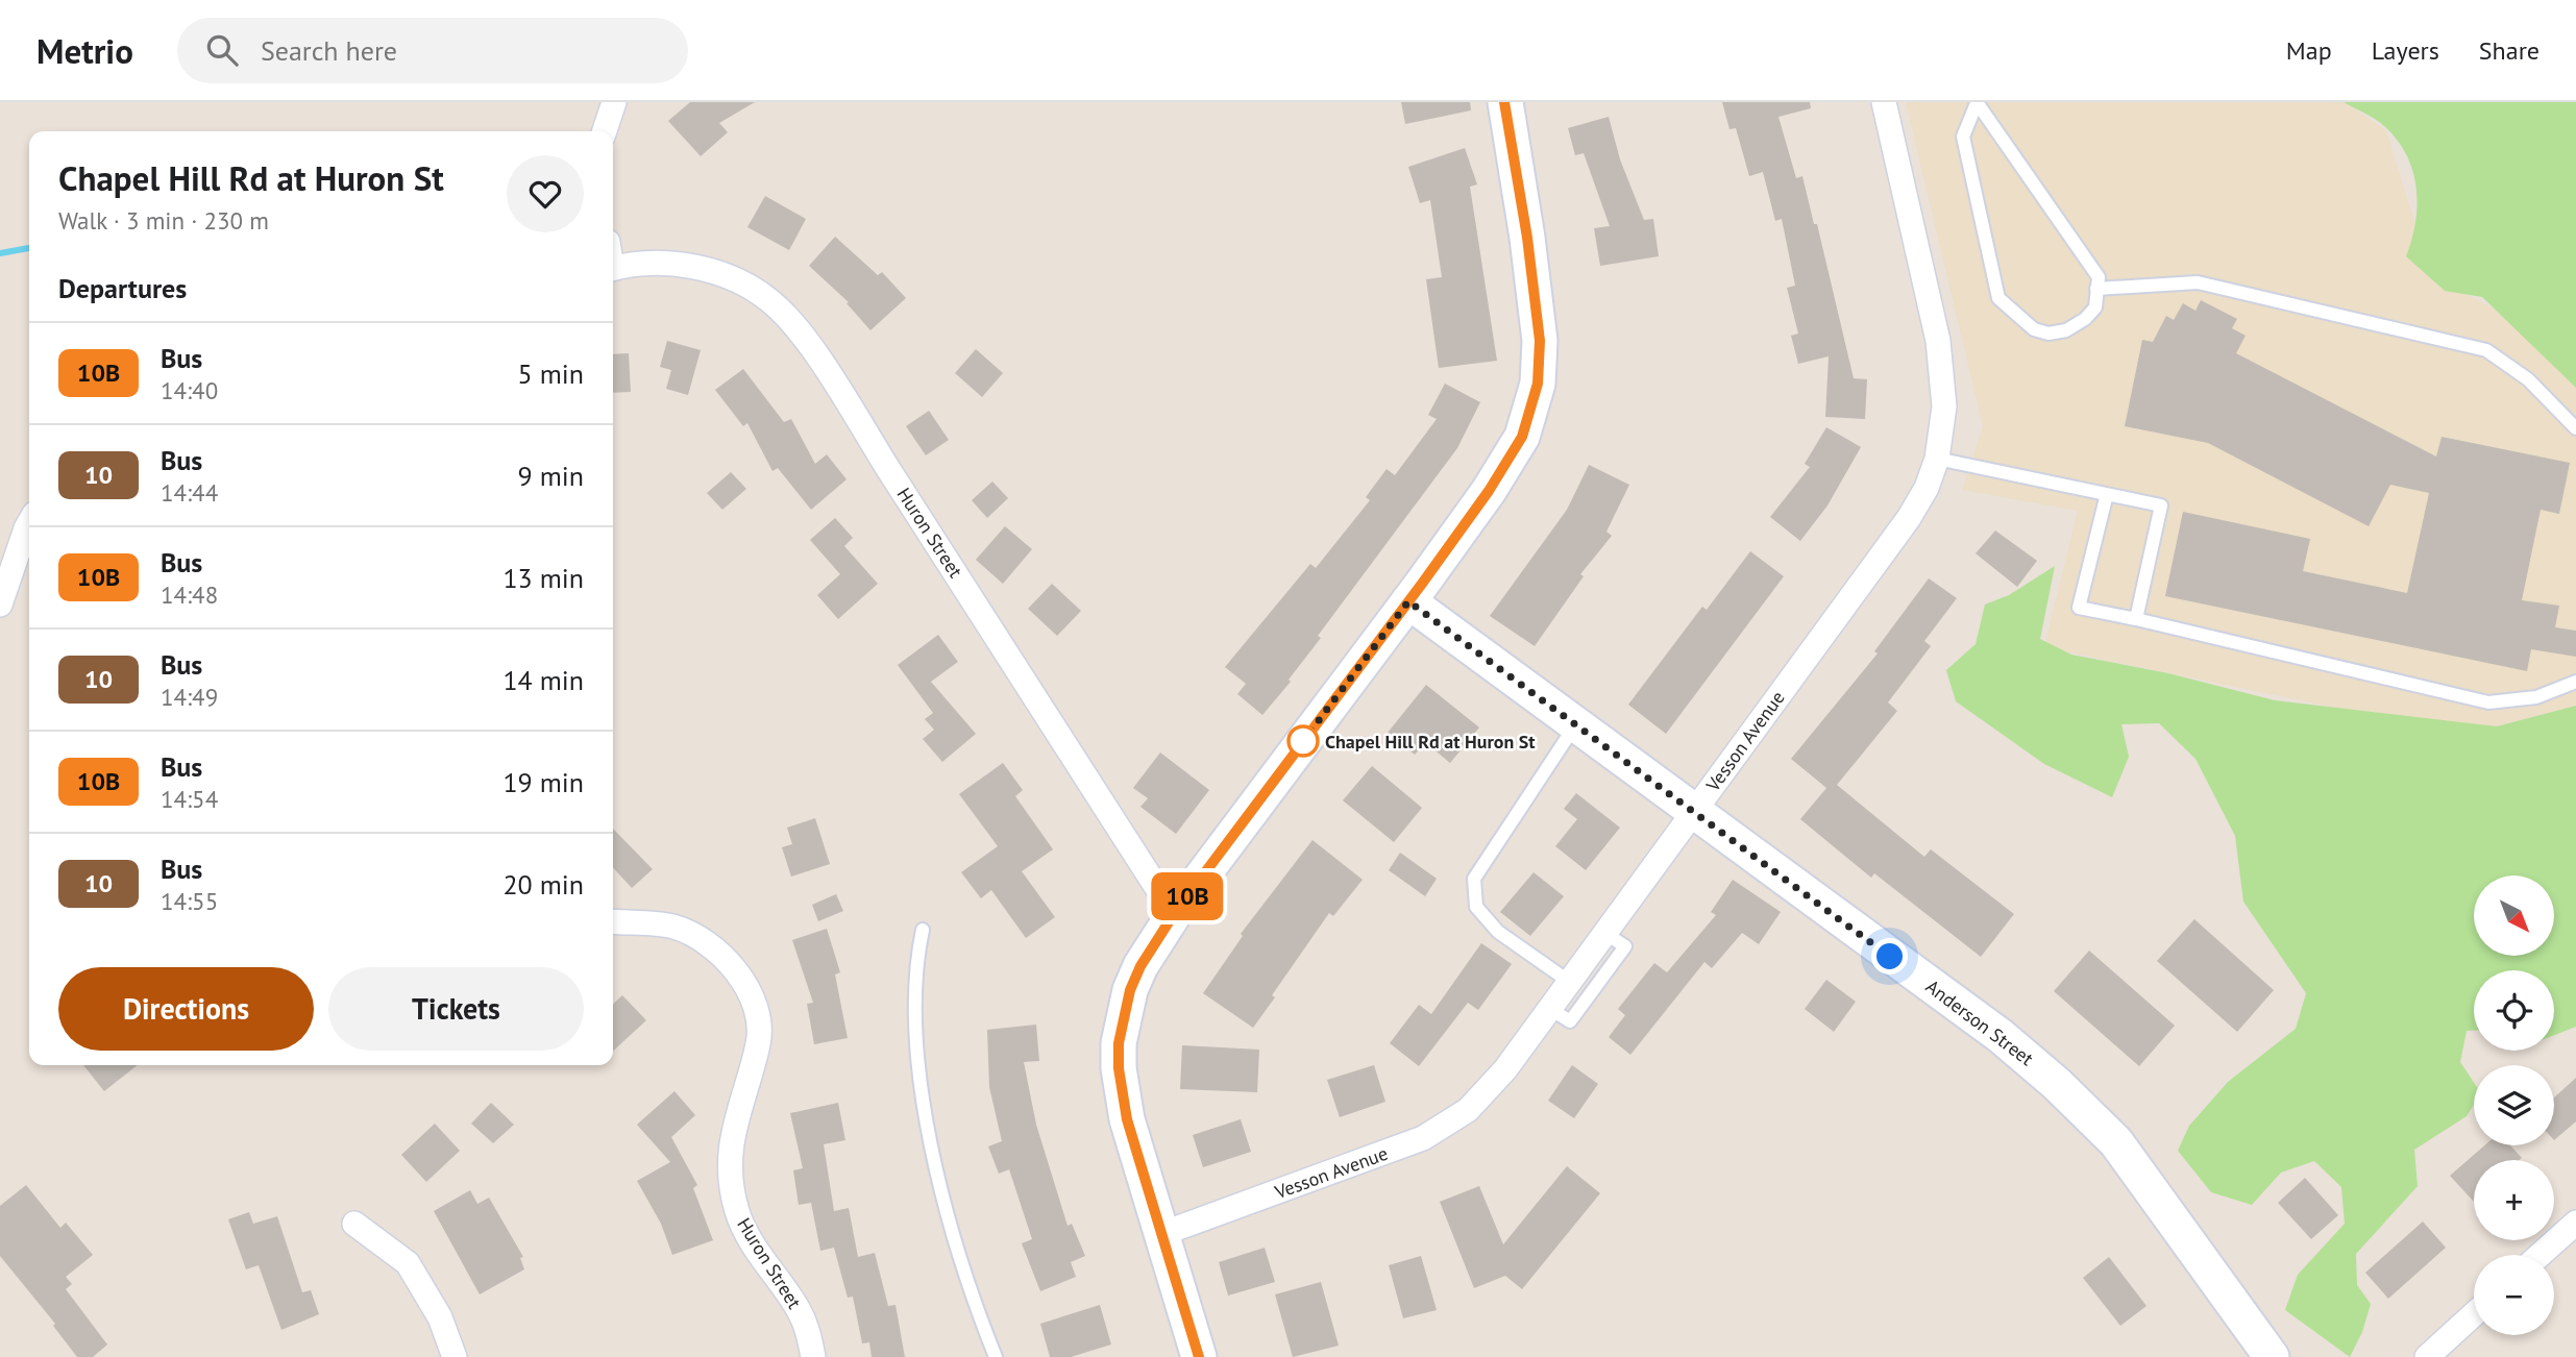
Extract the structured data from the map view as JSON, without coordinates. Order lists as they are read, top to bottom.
{
  "streets": {
    "street": ["Huron Street", "Vesson Avenue", "Anderson Street"]
  },
  "crossings": [
    ["Vesson Avenue", "Anderson Street"]
  ],
  "places": ["Chapel Hill Rd at Huron St"],
  "lines": ["bus line 10B"],
  "north": "bottom right",
  "page": {
    "header": "Metrio",
    "search": "Search here",
    "nav": ["Map", "Layers", "Share"],
    "on_map": "10B",
    "heading": [
      ["Chapel Hill Rd at Huron St", "Walk · 3 min · 230 m"],
      "Departures"
    ],
    "list": [
      {
        "mark": "10B",
        "name": "Bus",
        "note": "14:40",
        "value": "5 min"
      },
      {
        "mark": "10",
        "name": "Bus",
        "note": "14:44",
        "value": "9 min"
      },
      {
        "mark": "10B",
        "name": "Bus",
        "note": "14:48",
        "value": "13 min"
      },
      {
        "mark": "10",
        "name": "Bus",
        "note": "14:49",
        "value": "14 min"
      },
      {
        "mark": "10B",
        "name": "Bus",
        "note": "14:54",
        "value": "19 min"
      },
      {
        "mark": "10",
        "name": "Bus",
        "note": "14:55",
        "value": "20 min"
      }
    ],
    "map_buttons": ["+", "−"],
    "buttons": ["Directions", "Tickets"]
  }
}
